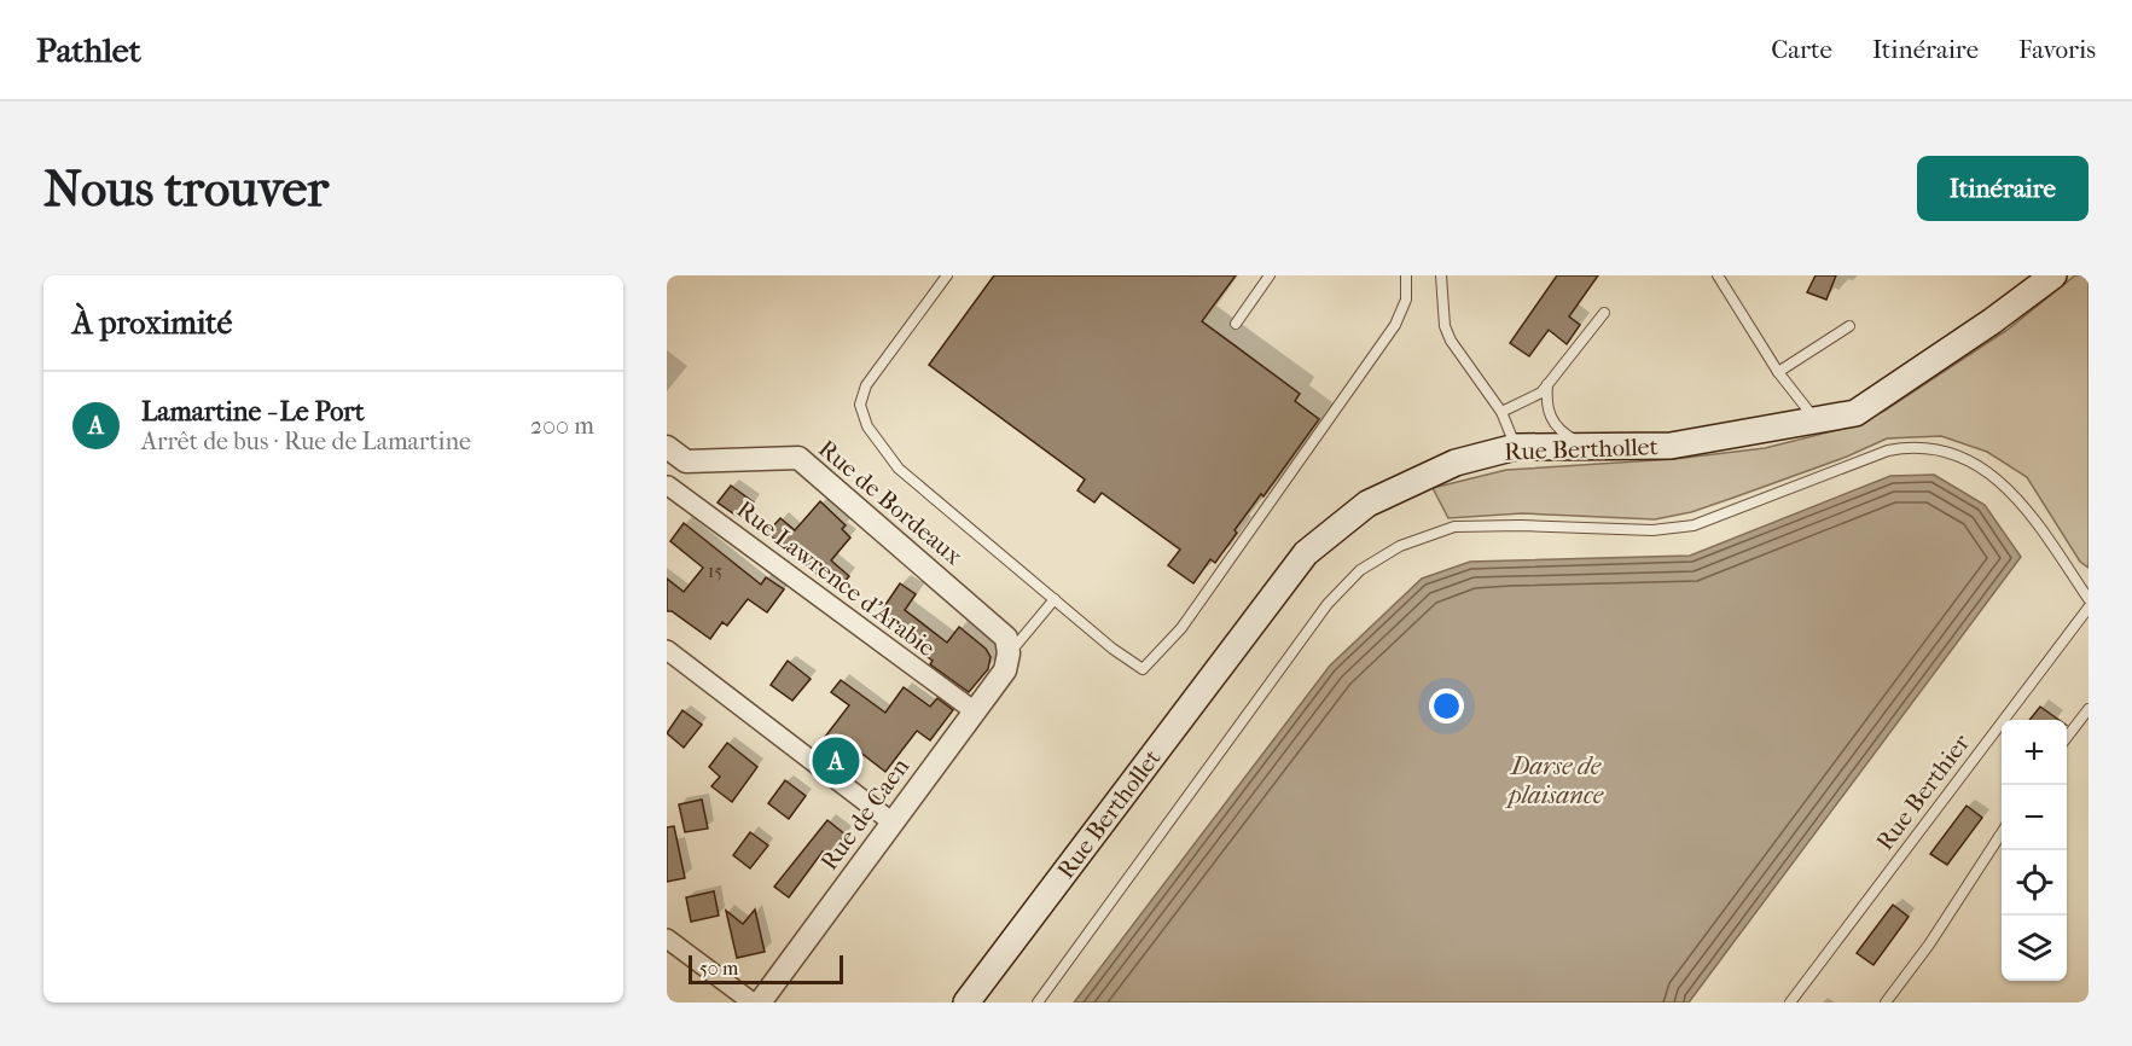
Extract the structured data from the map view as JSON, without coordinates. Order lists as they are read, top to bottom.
{
  "streets": {
    "main road": ["Rue Berthollet"],
    "street": ["Rue de Bordeaux", "Rue Lawrence d'Arabie", "Rue de Caen"],
    "lane": ["Rue Berthier"]
  },
  "crossings": [
    ["Rue de Bordeaux", "Rue de Caen"],
    ["Rue Lawrence d'Arabie", "Rue de Caen"]
  ],
  "water": ["Darse de plaisance"],
  "house_numbers": ["15"],
  "scale_bar": "50 m",
  "page": {
    "header": "Pathlet",
    "nav": ["Carte", "Itinéraire", "Favoris"],
    "buttons": "Itinéraire",
    "title": "Nous trouver",
    "heading": "À proximité",
    "list": [
      {
        "mark": "A",
        "name": "Lamartine - Le Port",
        "note": "Arrêt de bus · Rue de Lamartine",
        "value": "200 m"
      }
    ],
    "map_buttons": ["+", "−"],
    "pins": "A",
    "scale": "50 m"
  }
}
